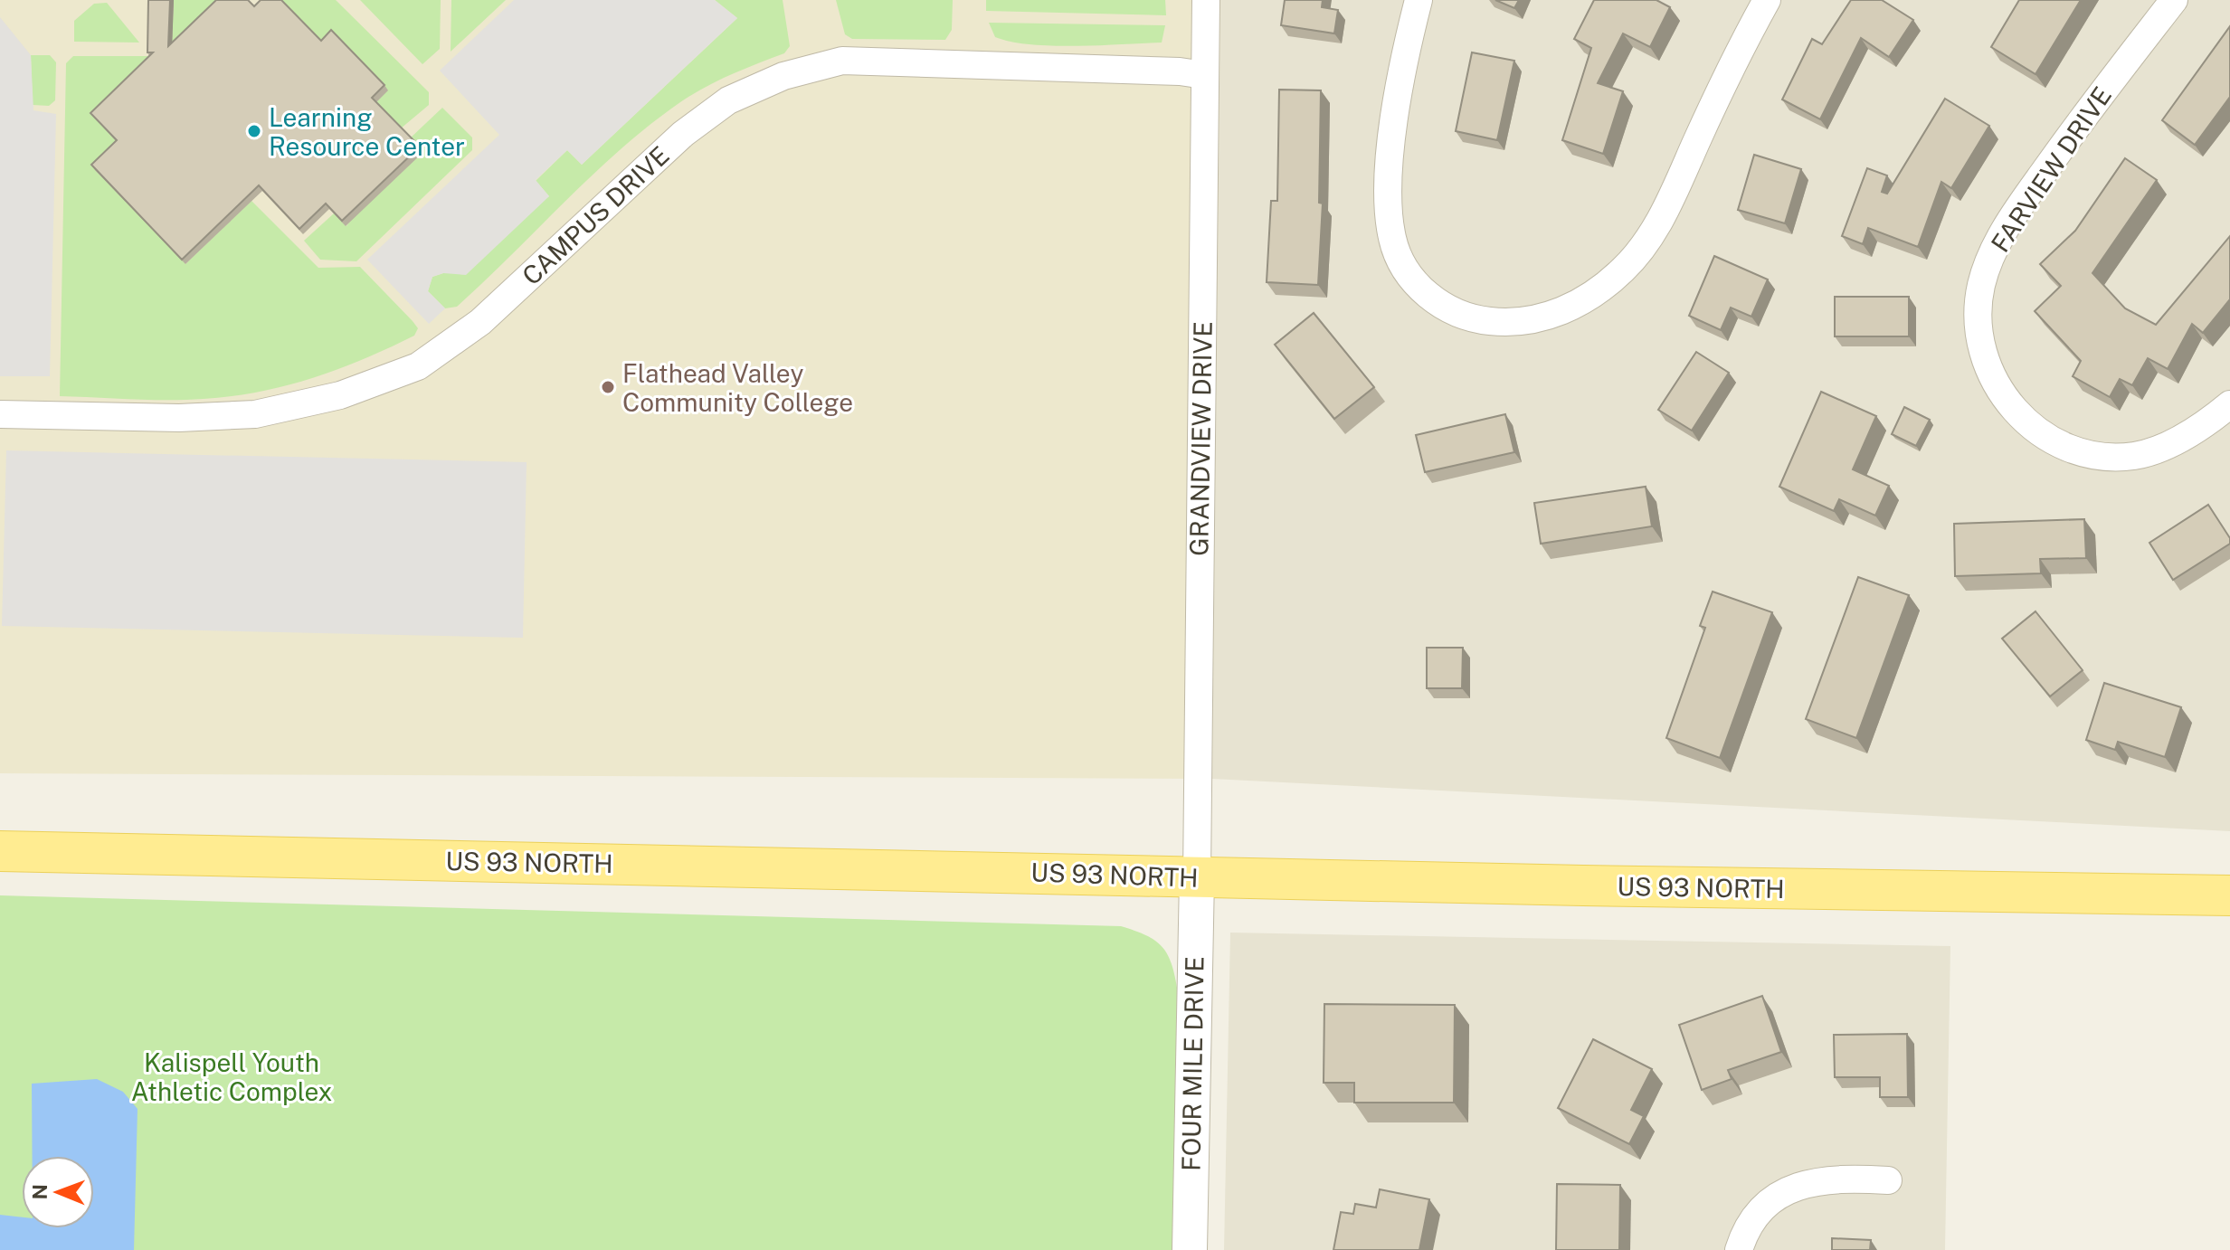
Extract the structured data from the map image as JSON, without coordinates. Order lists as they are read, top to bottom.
{
  "streets": {
    "main road": ["US 93 NORTH"],
    "street": [
      "FARVIEW DRIVE",
      "CAMPUS DRIVE",
      "GRANDVIEW DRIVE",
      "FOUR MILE DRIVE"
    ]
  },
  "crossings": [
    ["CAMPUS DRIVE", "GRANDVIEW DRIVE"],
    ["GRANDVIEW DRIVE", "US 93 NORTH"],
    ["GRANDVIEW DRIVE", "FOUR MILE DRIVE"],
    ["US 93 NORTH", "FOUR MILE DRIVE"]
  ],
  "parks": ["Kalispell Youth Athletic Complex"],
  "places": ["Learning Resource Center", "Flathead Valley Community College"],
  "north": "left"
}
